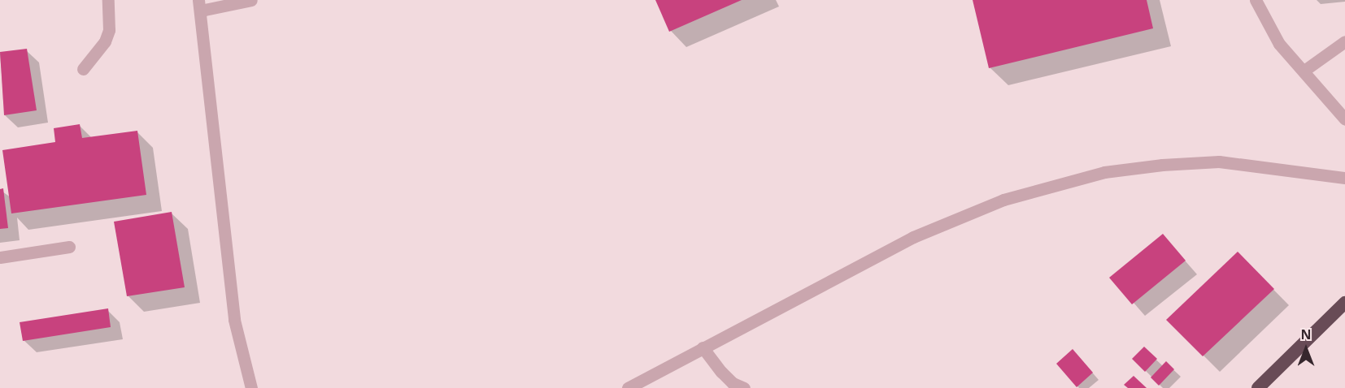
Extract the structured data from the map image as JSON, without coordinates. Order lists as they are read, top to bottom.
{
  "north": "top"
}
